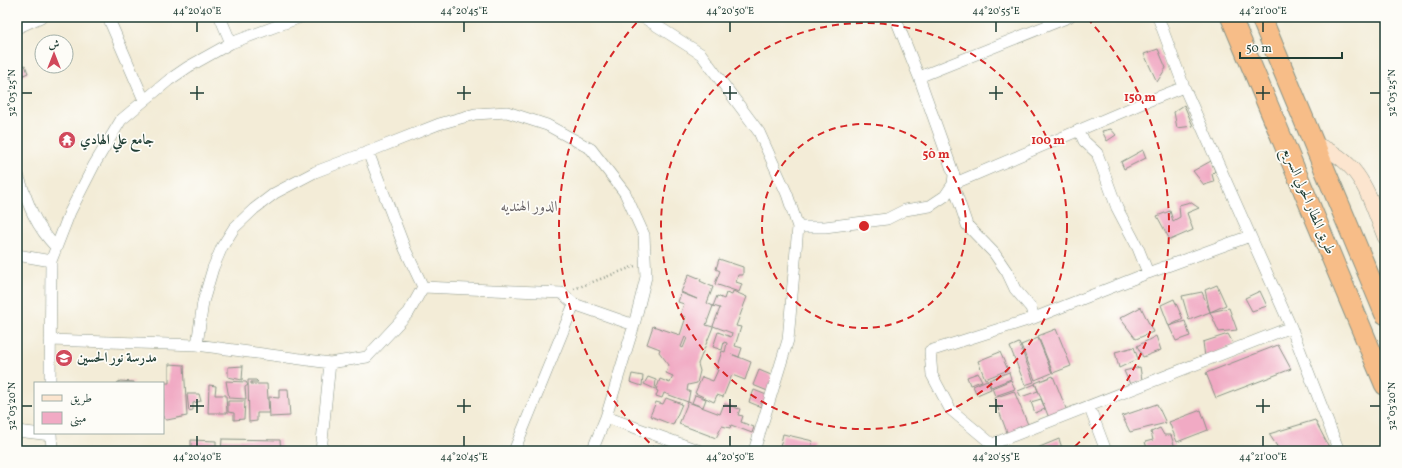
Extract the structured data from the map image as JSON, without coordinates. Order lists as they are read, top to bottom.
{
  "streets": {
    "highway": ["طريق المطار الحولي السريع"]
  },
  "districts": ["الدور الهنديه"],
  "places": {
    "temple": ["جامع علي الهادي"],
    "school or university": ["مدرسة نور الحسين"]
  },
  "legend": ["طريق", "مبنى"],
  "scale_bar": "50 m",
  "north": "top",
  "coordinates": [
    "44°20'40\"E",
    "44°20'45\"E",
    "44°20'50\"E",
    "44°20'55\"E",
    "44°21'00\"E",
    "32°03'25\"N",
    "32°03'20\"N"
  ],
  "rings": ["150 m", "100 m", "50 m"]
}
